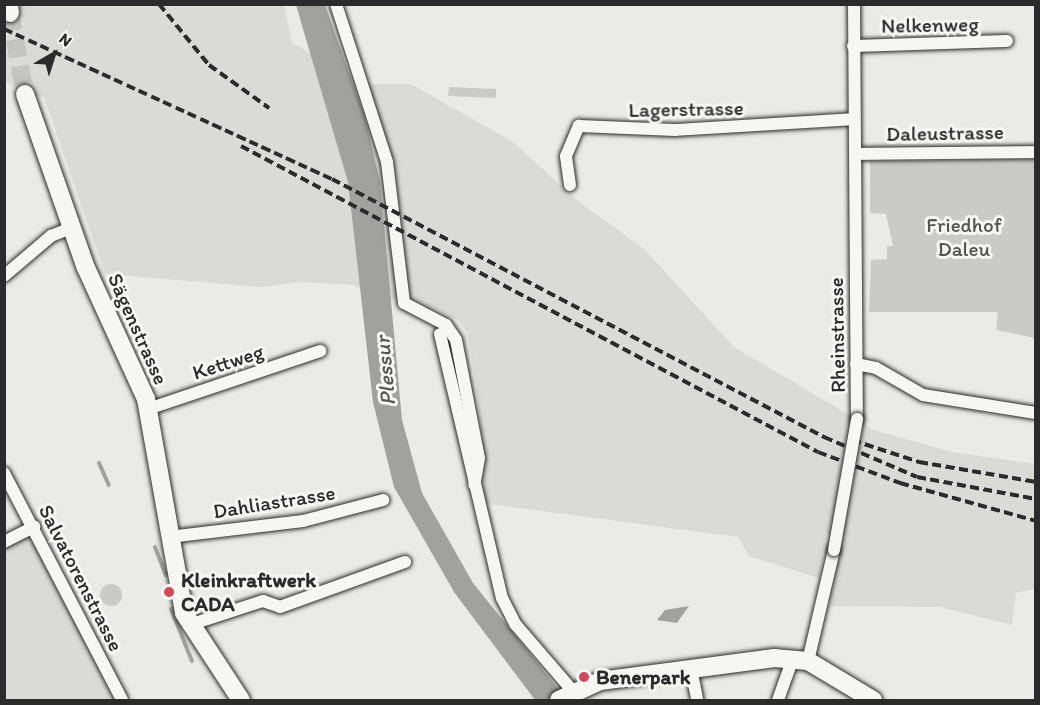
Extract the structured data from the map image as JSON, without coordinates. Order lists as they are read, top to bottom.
{
  "streets": {
    "street": [
      "Nelkenweg",
      "Lagerstrasse",
      "Daleustrasse",
      "Sägenstrasse",
      "Rheinstrasse",
      "Kettweg",
      "Dahliastrasse",
      "Salvatorenstrasse"
    ]
  },
  "crossings": [
    ["Nelkenweg", "Rheinstrasse"],
    ["Lagerstrasse", "Rheinstrasse"],
    ["Daleustrasse", "Rheinstrasse"],
    ["Sägenstrasse", "Kettweg"],
    ["Sägenstrasse", "Dahliastrasse"]
  ],
  "water": ["Plessur"],
  "parks": ["Friedhof Daleu"],
  "places": ["Kleinkraftwerk CADA", "Benerpark"],
  "north": "top right"
}
